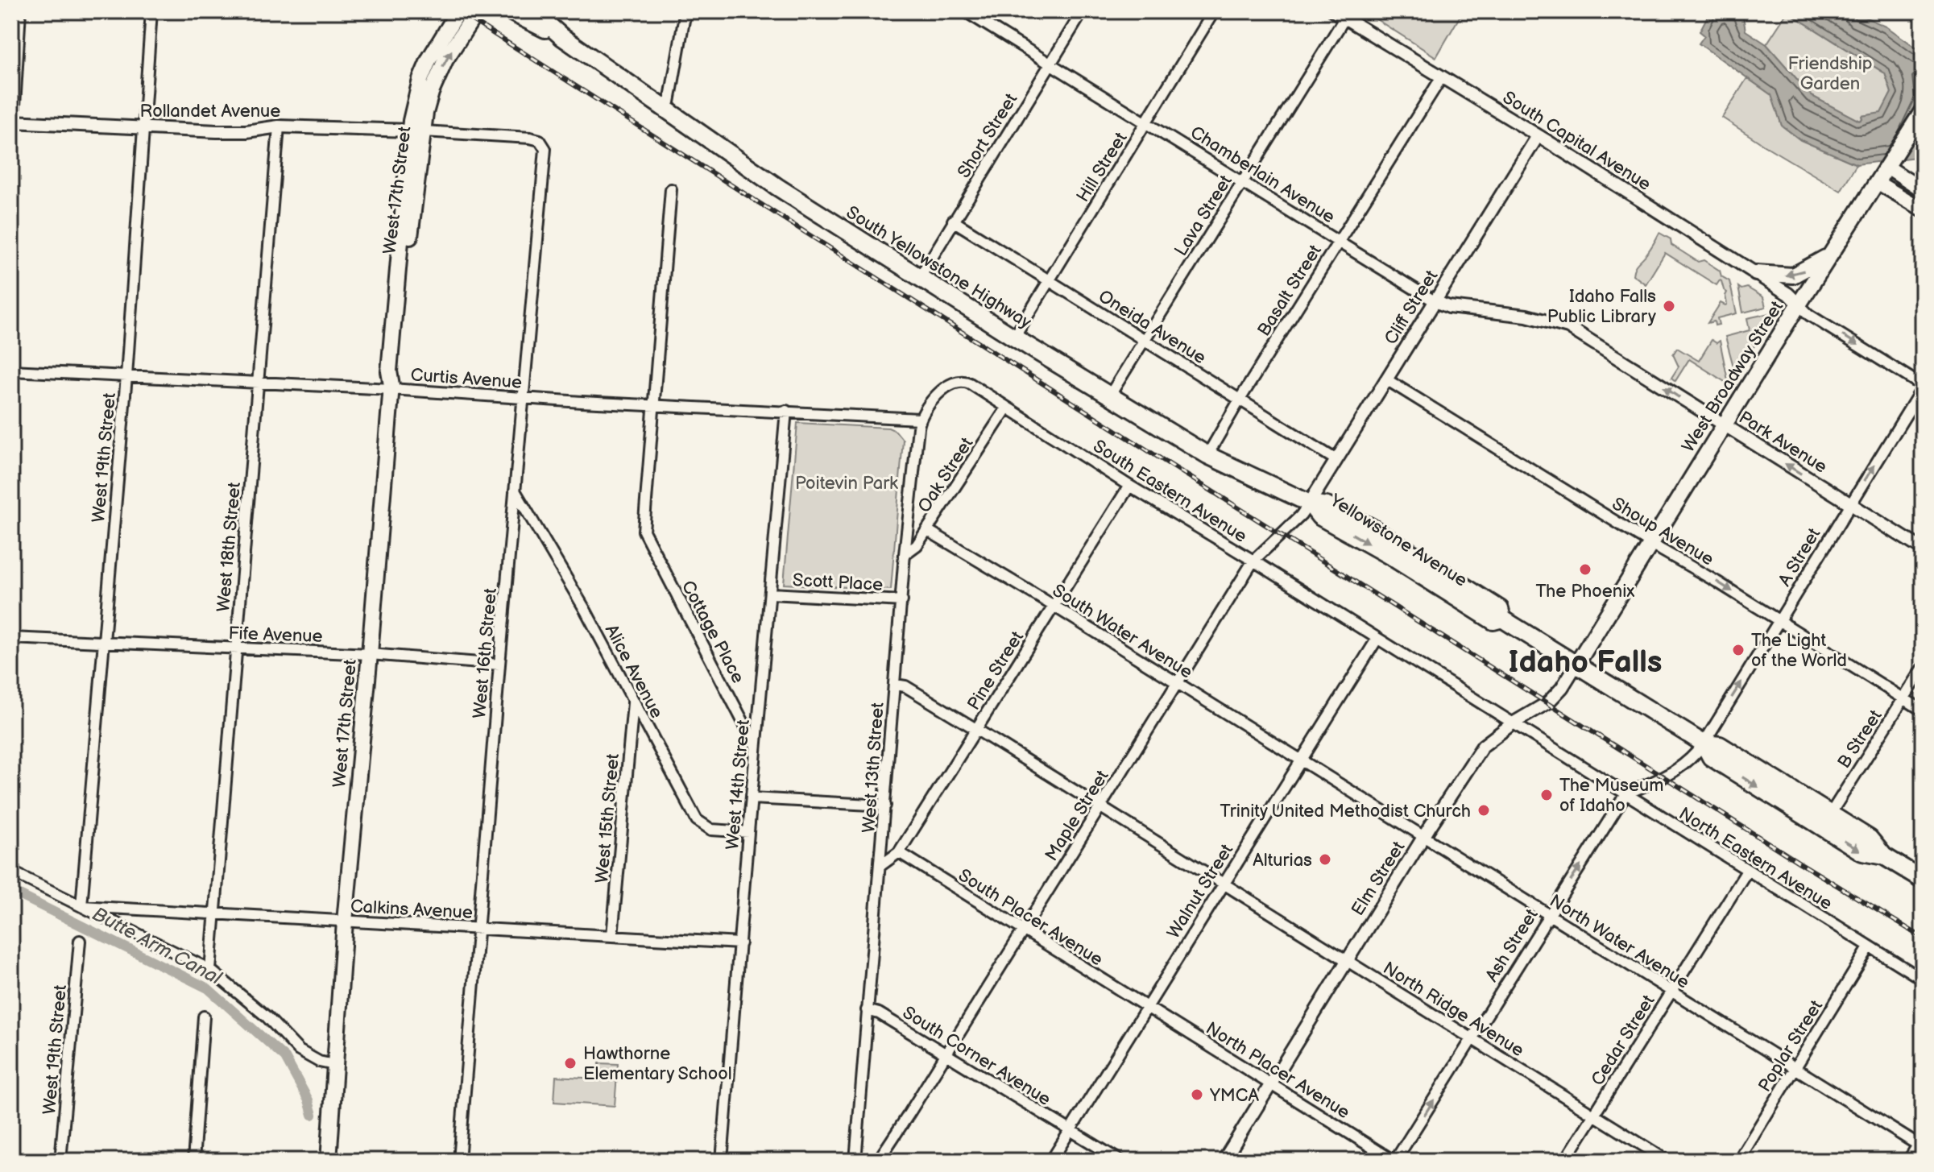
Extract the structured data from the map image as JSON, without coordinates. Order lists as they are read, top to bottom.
{
  "streets": {
    "highway": ["South Yellowstone Highway", "Yellowstone Avenue"],
    "main road": ["West 17th Street", "West Broadway Street"],
    "street": [
      "Rollandet Avenue",
      "Short Street",
      "South Capital Avenue",
      "Hill Street",
      "Chamberlain Avenue",
      "Lava Street",
      "Basalt Street",
      "Cliff Street",
      "Oneida Avenue",
      "Curtis Avenue",
      "Park Avenue",
      "West 19th Street",
      "Oak Street",
      "South Eastern Avenue",
      "Shoup Avenue",
      "West 18th Street",
      "A Street",
      "Scott Place",
      "South Water Avenue",
      "Cottage Place",
      "Fife Avenue",
      "West 16th Street",
      "Pine Street",
      "Alice Avenue",
      "B Street",
      "West 13th Street",
      "West 14th Street",
      "Maple Street",
      "West 15th Street",
      "North Eastern Avenue",
      "Elm Street",
      "Walnut Street",
      "Calkins Avenue",
      "South Placer Avenue",
      "North Water Avenue",
      "Ash Street",
      "North Ridge Avenue",
      "Cedar Street",
      "Poplar Street",
      "South Corner Avenue",
      "North Placer Avenue"
    ]
  },
  "crossings": [
    ["Rollandet Avenue", "West 17th Street"],
    ["Rollandet Avenue", "West 19th Street"],
    ["Rollandet Avenue", "West 18th Street"],
    ["Rollandet Avenue", "West 16th Street"],
    ["Short Street", "Chamberlain Avenue"],
    ["Short Street", "South Yellowstone Highway"],
    ["Short Street", "Oneida Avenue"],
    ["South Capital Avenue", "Lava Street"],
    ["South Capital Avenue", "Basalt Street"],
    ["South Capital Avenue", "Cliff Street"],
    ["South Capital Avenue", "West Broadway Street"],
    ["Hill Street", "Chamberlain Avenue"],
    ["Hill Street", "South Yellowstone Highway"],
    ["Hill Street", "Oneida Avenue"],
    ["Chamberlain Avenue", "Lava Street"],
    ["Chamberlain Avenue", "Basalt Street"],
    ["Chamberlain Avenue", "Cliff Street"],
    ["Chamberlain Avenue", "Park Avenue"],
    ["West 17th Street", "Curtis Avenue"],
    ["West 17th Street", "Fife Avenue"],
    ["West 17th Street", "Calkins Avenue"],
    ["Lava Street", "South Yellowstone Highway"],
    ["Lava Street", "Oneida Avenue"],
    ["South Yellowstone Highway", "Basalt Street"],
    ["South Yellowstone Highway", "Cliff Street"],
    ["South Yellowstone Highway", "Yellowstone Avenue"],
    ["South Yellowstone Highway", "Maple Street"],
    ["Basalt Street", "Oneida Avenue"],
    ["Cliff Street", "Oneida Avenue"],
    ["Cliff Street", "Shoup Avenue"],
    ["Cliff Street", "Yellowstone Avenue"],
    ["Cliff Street", "Maple Street"],
    ["West Broadway Street", "Park Avenue"],
    ["West Broadway Street", "Shoup Avenue"],
    ["West Broadway Street", "Yellowstone Avenue"],
    ["West Broadway Street", "Elm Street"],
    ["Curtis Avenue", "West 19th Street"],
    ["Curtis Avenue", "South Eastern Avenue"],
    ["Curtis Avenue", "West 18th Street"],
    ["Curtis Avenue", "Cottage Place"],
    ["Curtis Avenue", "West 16th Street"],
    ["Curtis Avenue", "West 13th Street"],
    ["Curtis Avenue", "West 14th Street"],
    ["Park Avenue", "A Street"],
    ["West 19th Street", "Fife Avenue"],
    ["West 19th Street", "Calkins Avenue"],
    ["Oak Street", "South Eastern Avenue"],
    ["Oak Street", "South Water Avenue"],
    ["Oak Street", "West 13th Street"],
    ["South Eastern Avenue", "Pine Street"],
    ["South Eastern Avenue", "West 13th Street"],
    ["South Eastern Avenue", "Maple Street"],
    ["South Eastern Avenue", "North Eastern Avenue"],
    ["South Eastern Avenue", "Walnut Street"],
    ["Shoup Avenue", "A Street"],
    ["Shoup Avenue", "B Street"],
    ["Yellowstone Avenue", "A Street"],
    ["Yellowstone Avenue", "B Street"],
    ["Yellowstone Avenue", "Maple Street"],
    ["Yellowstone Avenue", "Elm Street"],
    ["West 18th Street", "Fife Avenue"],
    ["West 18th Street", "Calkins Avenue"],
    ["Scott Place", "West 13th Street"],
    ["Scott Place", "West 14th Street"],
    ["South Water Avenue", "Pine Street"],
    ["South Water Avenue", "Maple Street"],
    ["South Water Avenue", "Walnut Street"],
    ["South Water Avenue", "North Water Avenue"],
    ["Cottage Place", "West 14th Street"],
    ["Fife Avenue", "West 16th Street"],
    ["West 16th Street", "Alice Avenue"],
    ["West 16th Street", "Calkins Avenue"],
    ["Pine Street", "West 13th Street"],
    ["Pine Street", "South Placer Avenue"],
    ["Pine Street", "North Ridge Avenue"],
    ["Alice Avenue", "West 14th Street"],
    ["Alice Avenue", "West 15th Street"],
    ["West 13th Street", "North Ridge Avenue"],
    ["West 13th Street", "South Corner Avenue"],
    ["West 14th Street", "Calkins Avenue"],
    ["Maple Street", "South Placer Avenue"],
    ["Maple Street", "North Ridge Avenue"],
    ["Maple Street", "South Corner Avenue"],
    ["West 15th Street", "Calkins Avenue"],
    ["North Eastern Avenue", "Elm Street"],
    ["North Eastern Avenue", "Walnut Street"],
    ["North Eastern Avenue", "Ash Street"],
    ["North Eastern Avenue", "Cedar Street"],
    ["North Eastern Avenue", "Poplar Street"],
    ["Elm Street", "North Water Avenue"],
    ["Elm Street", "North Ridge Avenue"],
    ["Elm Street", "North Placer Avenue"],
    ["Walnut Street", "South Placer Avenue"],
    ["Walnut Street", "North Water Avenue"],
    ["Walnut Street", "North Ridge Avenue"],
    ["Walnut Street", "South Corner Avenue"],
    ["Walnut Street", "North Placer Avenue"],
    ["South Placer Avenue", "North Placer Avenue"],
    ["North Water Avenue", "Ash Street"],
    ["North Water Avenue", "Cedar Street"],
    ["North Water Avenue", "Poplar Street"],
    ["Ash Street", "North Ridge Avenue"],
    ["Ash Street", "North Placer Avenue"],
    ["North Ridge Avenue", "Cedar Street"]
  ],
  "one_way": ["Park Avenue", "A Street", "Ash Street"],
  "districts": ["Idaho Falls"],
  "water": ["Butte Arm Canal"],
  "parks": ["Friendship Garden", "Poitevin Park"],
  "places": [
    "Idaho Falls Public Library",
    "The Phoenix",
    "The Light of the World",
    "The Museum of Idaho",
    "Trinity United Methodist Church",
    "Alturias",
    "Hawthorne Elementary School",
    "YMCA"
  ]
}
